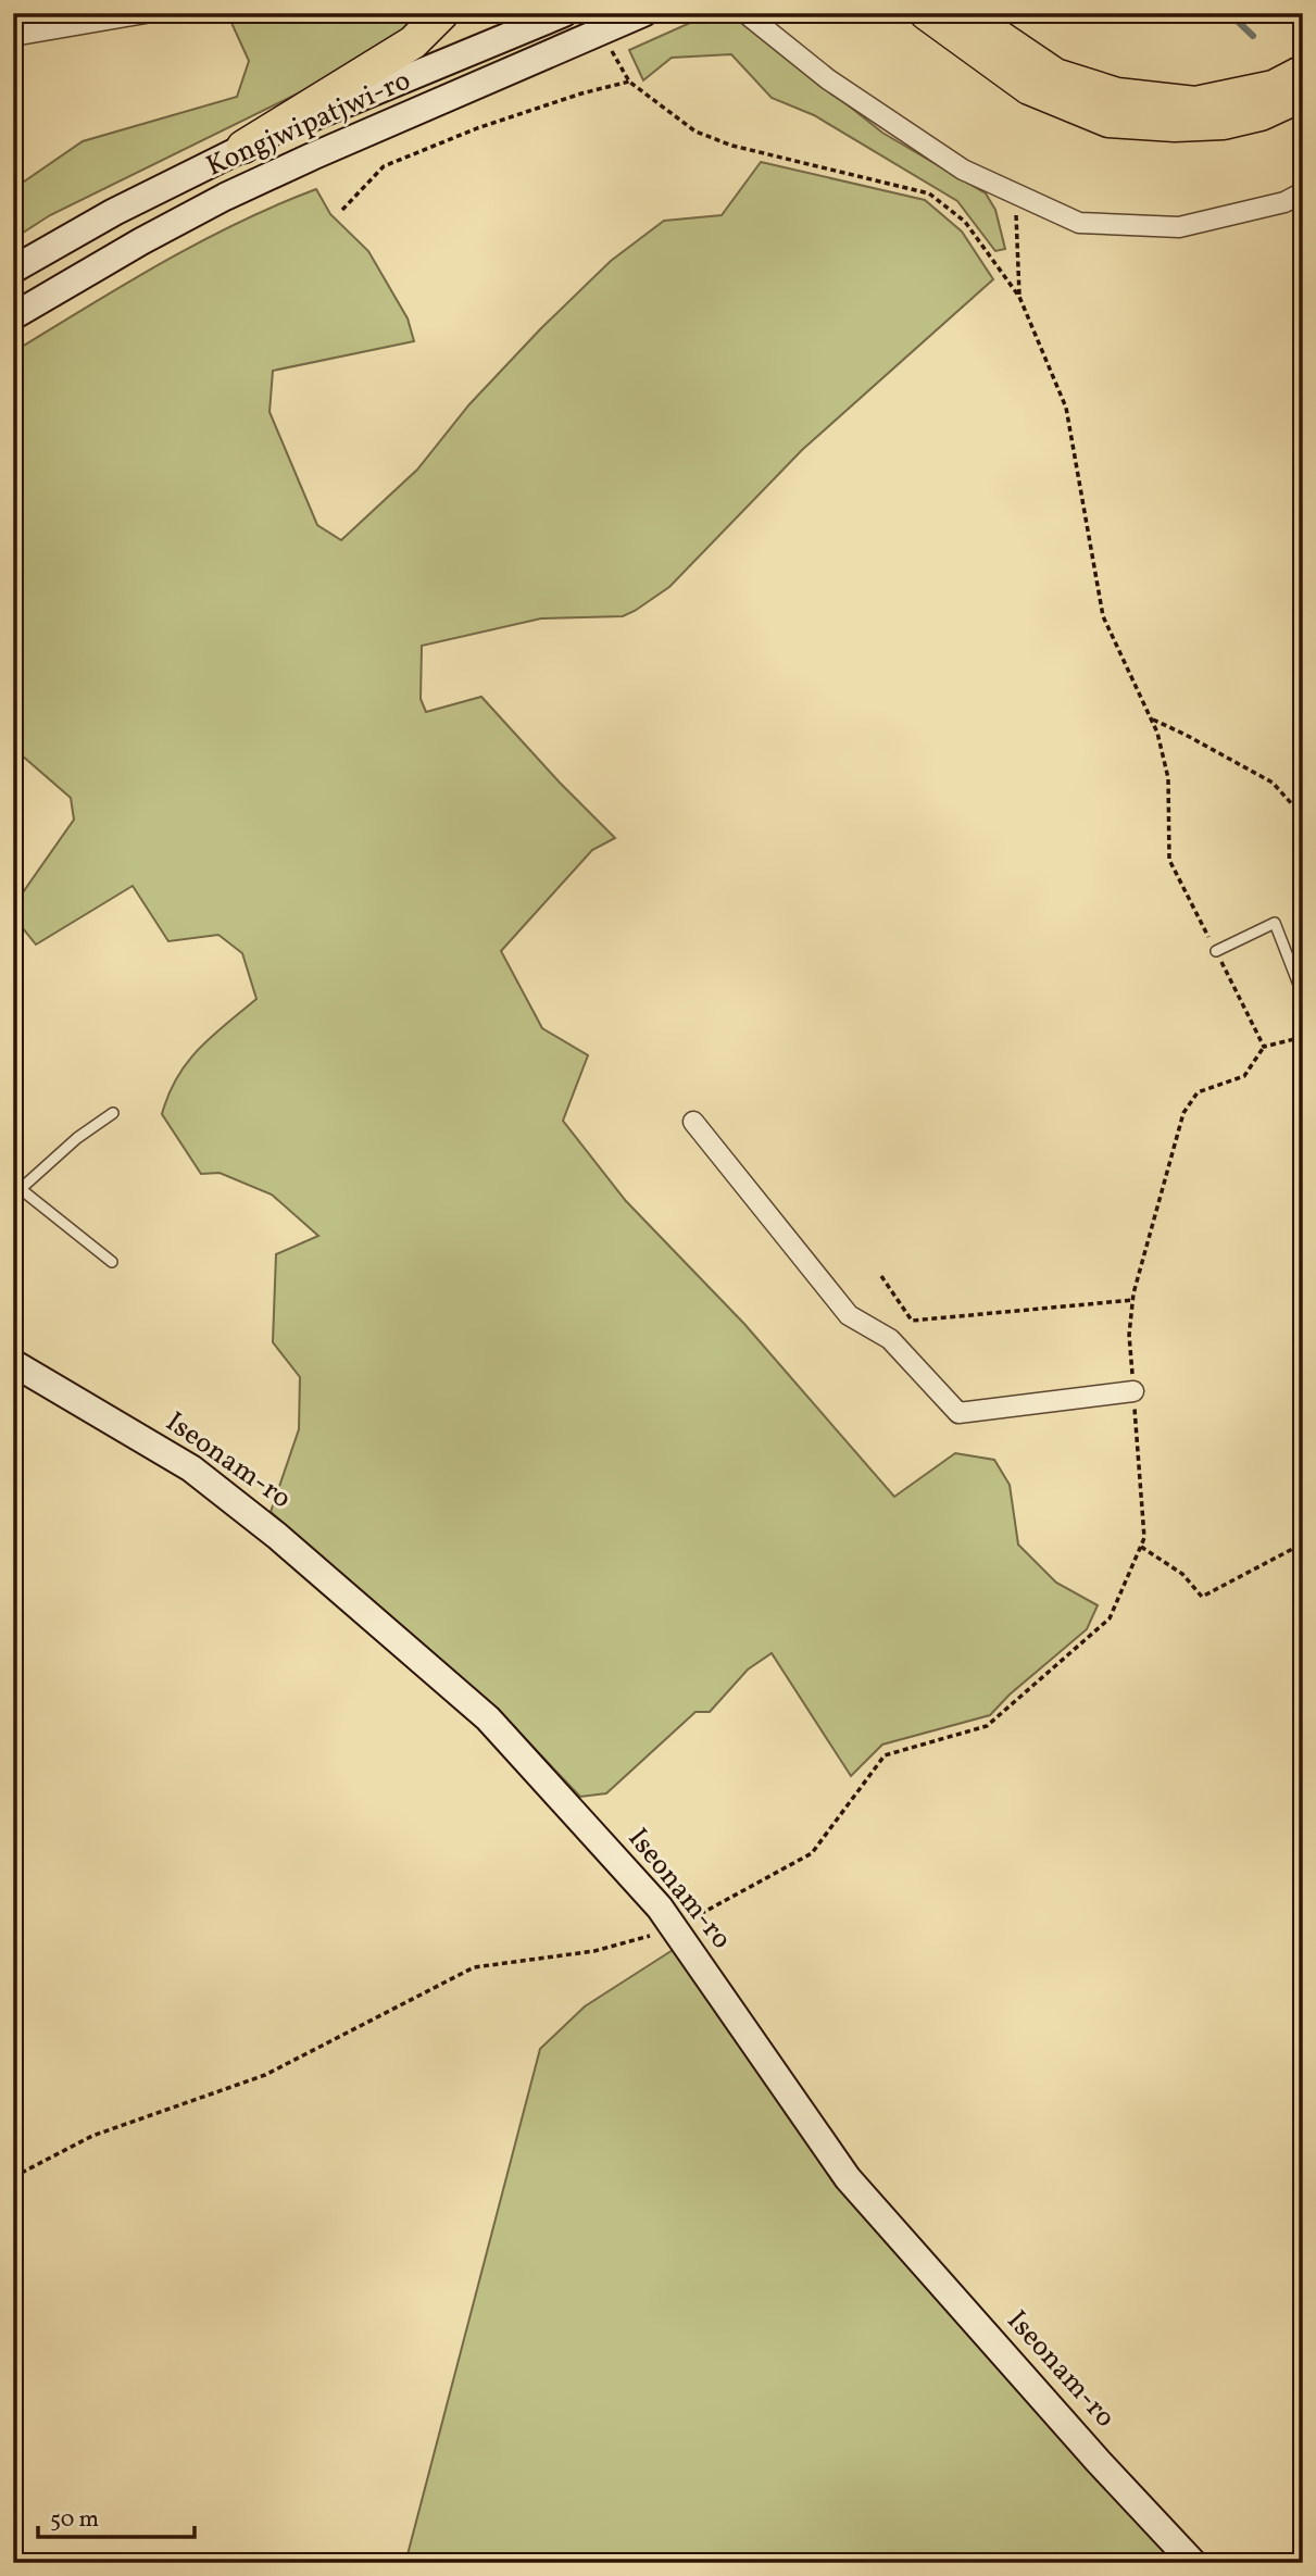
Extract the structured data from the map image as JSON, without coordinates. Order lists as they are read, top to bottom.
{
  "streets": {
    "main road": ["Kongjwipatjwi-ro", "Iseonam-ro"]
  },
  "scale_bar": "50 m"
}
